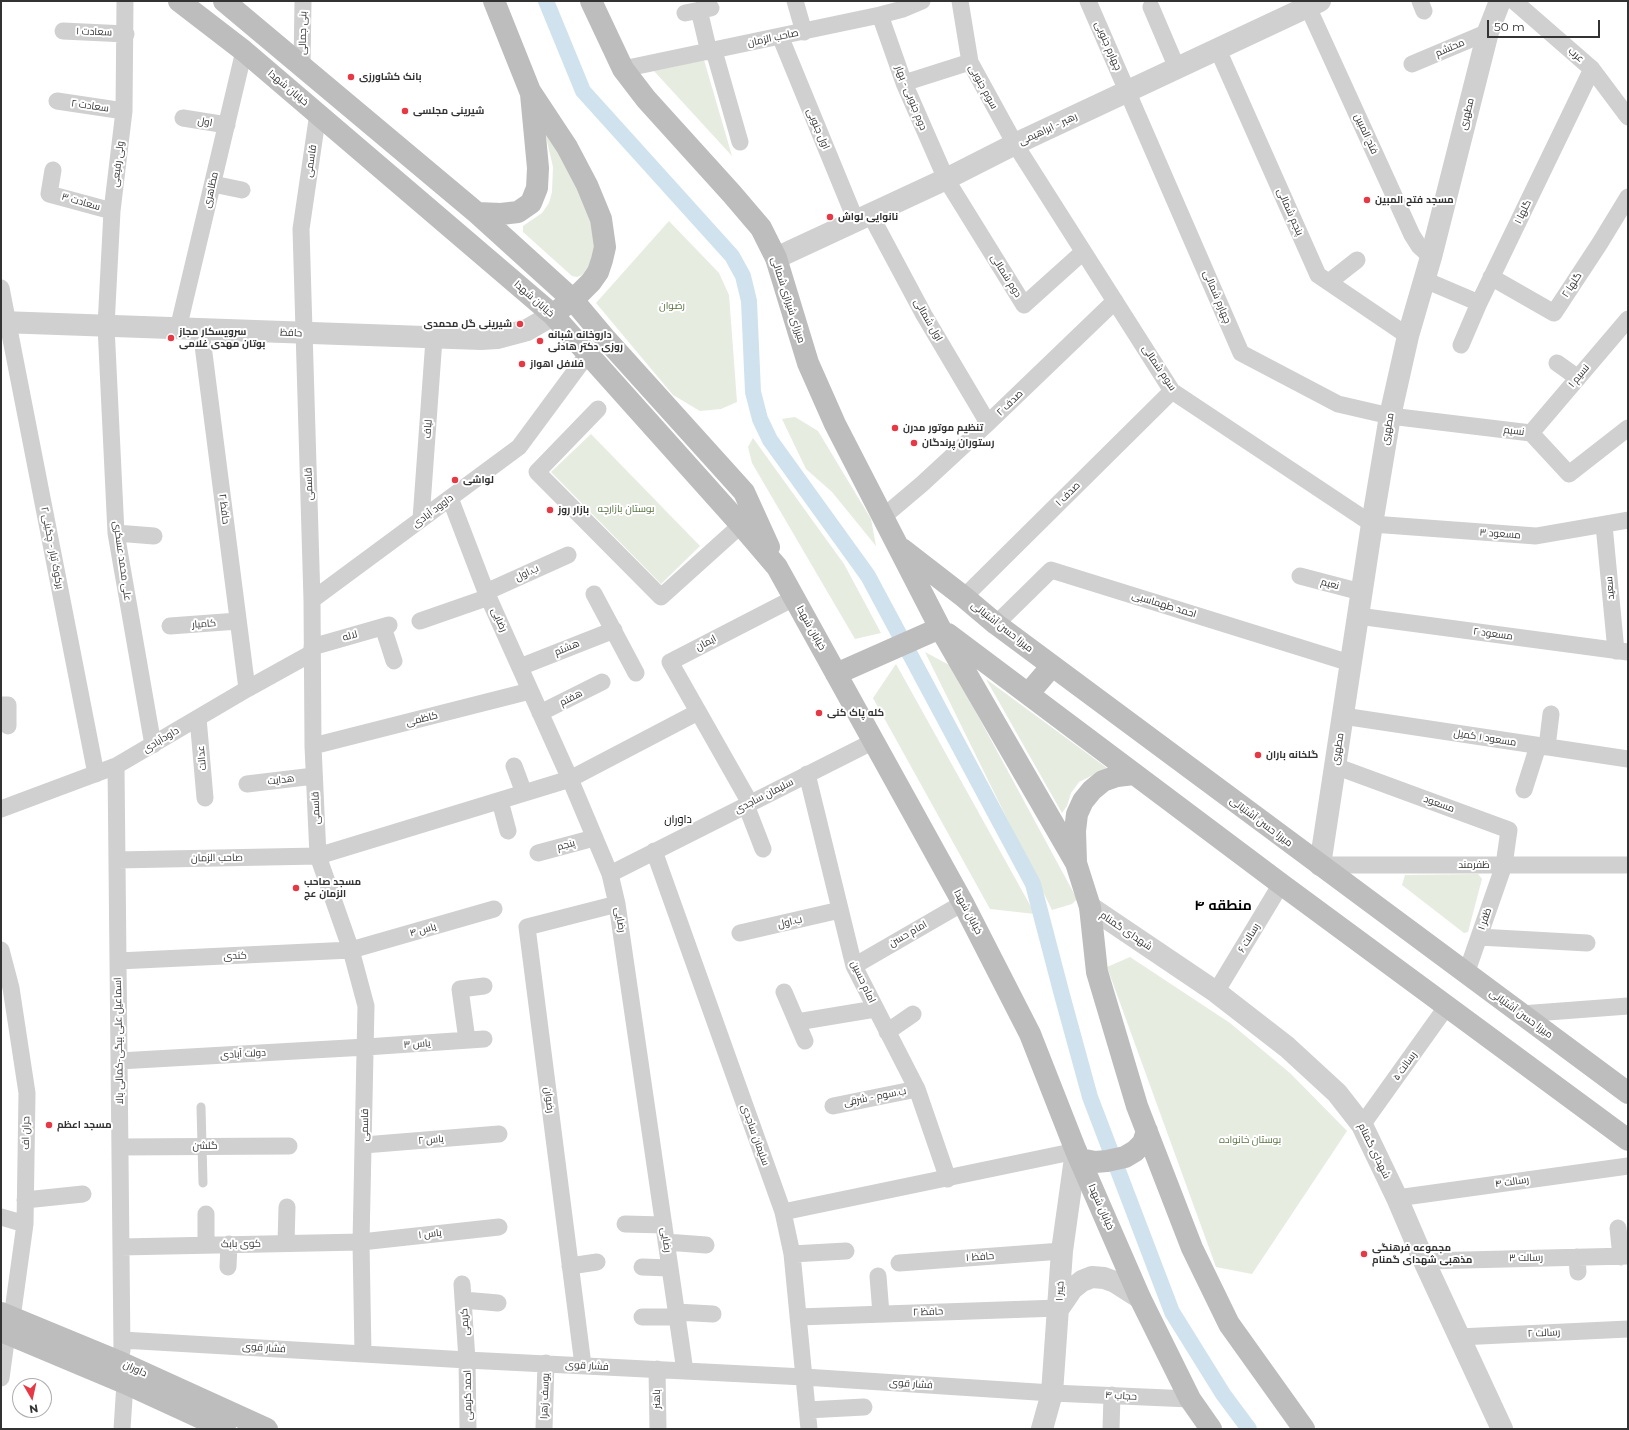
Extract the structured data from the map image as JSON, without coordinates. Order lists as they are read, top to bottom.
{
  "streets": {
    "main road": [
      "خیابان شهدا",
      "میرزای شیرازی شمالی",
      "میرزا حسن آشتیانی",
      "داوران"
    ],
    "street": [
      "سعادت ۱",
      "بنی جمالی",
      "صاحب الزمان",
      "چهارم جنوبی",
      "محتشم",
      "عرب",
      "سوم جنوبی",
      "دوم جنوبی - بهار",
      "سعادت ۲",
      "مطهری",
      "اول",
      "اول جنوبی",
      "رهبر - ابراهیمی",
      "فتح المبین",
      "قاسمی",
      "ولی رفیعی",
      "مظاهری",
      "سعادت ۳",
      "پنجم شمالی",
      "گلها ۱",
      "دوم شمالی",
      "گلها ۲",
      "چهارم شمالی",
      "اول شمالی",
      "حافظ",
      "سوم شمالی",
      "نسیم ۱",
      "صدف ۲",
      "لباف",
      "نسیم",
      "صدف ۱",
      "حافظ ۲",
      "داوود آبادی",
      "مسعود ۳",
      "برکوک تبار - چگینی ۲",
      "علی محمد عسکری",
      "ب.اول",
      "نعیم",
      "سعید",
      "احمد طهماسبی",
      "رضایی",
      "کامیار",
      "مسعود ۲",
      "لاله",
      "ایمان",
      "هشتم",
      "هفتم",
      "کاظمی",
      "مسعود ۱ کمیل",
      "داودآبادی",
      "عدالت",
      "هدایت",
      "سلیمان ساجدی",
      "مسعود",
      "پنجم",
      "ظفرمند",
      "ظفر ۱",
      "یاس ۴",
      "شهدای گمنام",
      "امام حسن",
      "رسالت ۶",
      "کندی",
      "امام حسین",
      "اسماعیل علی بیگی-کمالی بالا",
      "یاس ۳",
      "دولت آبادی",
      "رسالت ۵",
      "ب.سوم - شرقی",
      "رضوان",
      "حران اف",
      "یاس ۲",
      "گلشن",
      "رسالت ۴",
      "یاس ۱",
      "کوی بابک",
      "حافظ ۱",
      "رسالت ۳",
      "خیبر ۱",
      "کریمی",
      "رسالت ۲",
      "فشار قوی",
      "احمد کریمی",
      "یوسف زهرا",
      "حجاب ۴",
      "باهنر"
    ]
  },
  "crossings": [
    ["سعادت ۱", "ولی رفیعی"],
    ["صاحب الزمان", "دوم جنوبی - بهار"],
    ["صاحب الزمان", "اول جنوبی"],
    ["صاحب الزمان", "قاسمی"],
    ["صاحب الزمان", "میرزای شیرازی شمالی"],
    ["صاحب الزمان", "اسماعیل علی بیگی-کمالی بالا"],
    ["چهارم جنوبی", "رهبر - ابراهیمی"],
    ["چهارم جنوبی", "چهارم شمالی"],
    ["محتشم", "مطهری"],
    ["عرب", "گلها ۱"],
    ["سوم جنوبی", "رهبر - ابراهیمی"],
    ["سوم جنوبی", "سوم شمالی"],
    ["خیابان شهدا", "قاسمی"],
    ["خیابان شهدا", "مظاهری"],
    ["خیابان شهدا", "حافظ"],
    ["خیابان شهدا", "داوود آبادی"],
    ["خیابان شهدا", "ایمان"],
    ["خیابان شهدا", "سلیمان ساجدی"],
    ["خیابان شهدا", "امام حسن"],
    ["خیابان شهدا", "خیبر ۱"],
    ["خیابان شهدا", "حجاب ۴"],
    ["دوم جنوبی - بهار", "رهبر - ابراهیمی"],
    ["دوم جنوبی - بهار", "دوم شمالی"],
    ["سعادت ۲", "ولی رفیعی"],
    ["مطهری", "فتح المبین"],
    ["مطهری", "پنجم شمالی"],
    ["مطهری", "چهارم شمالی"],
    ["مطهری", "سوم شمالی"],
    ["مطهری", "نسیم"],
    ["مطهری", "مسعود ۳"],
    ["مطهری", "نعیم"],
    ["مطهری", "احمد طهماسبی"],
    ["مطهری", "میرزا حسن آشتیانی"],
    ["مطهری", "مسعود ۲"],
    ["مطهری", "مسعود ۱ کمیل"],
    ["مطهری", "مسعود"],
    ["مطهری", "ظفرمند"],
    ["اول", "مظاهری"],
    ["اول جنوبی", "رهبر - ابراهیمی"],
    ["اول جنوبی", "اول شمالی"],
    ["رهبر - ابراهیمی", "فتح المبین"],
    ["رهبر - ابراهیمی", "پنجم شمالی"],
    ["رهبر - ابراهیمی", "دوم شمالی"],
    ["رهبر - ابراهیمی", "چهارم شمالی"],
    ["رهبر - ابراهیمی", "میرزای شیرازی شمالی"],
    ["رهبر - ابراهیمی", "اول شمالی"],
    ["رهبر - ابراهیمی", "سوم شمالی"],
    ["قاسمی", "حافظ"],
    ["قاسمی", "داوود آبادی"],
    ["قاسمی", "لاله"],
    ["قاسمی", "کاظمی"],
    ["قاسمی", "داودآبادی"],
    ["قاسمی", "هدایت"],
    ["قاسمی", "یاس ۴"],
    ["قاسمی", "کندی"],
    ["قاسمی", "یاس ۳"],
    ["قاسمی", "دولت آبادی"],
    ["قاسمی", "یاس ۲"],
    ["قاسمی", "یاس ۱"],
    ["قاسمی", "کوی بابک"],
    ["قاسمی", "فشار قوی"],
    ["ولی رفیعی", "سعادت ۳"],
    ["ولی رفیعی", "حافظ"],
    ["ولی رفیعی", "علی محمد عسکری"],
    ["مظاهری", "حافظ"],
    ["گلها ۱", "گلها ۲"],
    ["دوم شمالی", "سوم شمالی"],
    ["چهارم شمالی", "نسیم"],
    ["میرزای شیرازی شمالی", "صدف ۲"],
    ["میرزای شیرازی شمالی", "میرزا حسن آشتیانی"],
    ["اول شمالی", "صدف ۲"],
    ["حافظ", "لباف"],
    ["حافظ", "حافظ ۲"],
    ["حافظ", "برکوک تبار - چگینی ۲"],
    ["حافظ", "علی محمد عسکری"],
    ["سوم شمالی", "صدف ۲"],
    ["سوم شمالی", "صدف ۱"],
    ["سوم شمالی", "مسعود ۳"],
    ["نسیم ۱", "نسیم"],
    ["لباف", "داوود آبادی"],
    ["صدف ۱", "میرزا حسن آشتیانی"],
    ["حافظ ۲", "کامیار"],
    ["حافظ ۲", "داودآبادی"],
    ["حافظ ۲", "سلیمان ساجدی"],
    ["حافظ ۲", "خیبر ۱"],
    ["داوود آبادی", "رضایی"],
    ["مسعود ۳", "سعید"],
    ["برکوک تبار - چگینی ۲", "داودآبادی"],
    ["علی محمد عسکری", "داودآبادی"],
    ["ب.اول", "رضایی"],
    ["ب.اول", "امام حسین"],
    ["سعید", "مسعود ۲"],
    ["احمد طهماسبی", "میرزا حسن آشتیانی"],
    ["رضایی", "هشتم"],
    ["رضایی", "هفتم"],
    ["رضایی", "کاظمی"],
    ["رضایی", "سلیمان ساجدی"],
    ["رضایی", "پنجم"],
    ["رضایی", "رضوان"],
    ["رضایی", "فشار قوی"],
    ["میرزا حسن آشتیانی", "ظفرمند"],
    ["میرزا حسن آشتیانی", "ظفر ۱"],
    ["لاله", "داودآبادی"],
    ["ایمان", "سلیمان ساجدی"],
    ["داودآبادی", "عدالت"],
    ["داودآبادی", "اسماعیل علی بیگی-کمالی بالا"],
    ["سلیمان ساجدی", "امام حسین"],
    ["سلیمان ساجدی", "فشار قوی"],
    ["مسعود", "ظفرمند"],
    ["مسعود", "ظفر ۱"],
    ["ظفرمند", "ظفر ۱"],
    ["یاس ۴", "کندی"],
    ["شهدای گمنام", "رسالت ۶"],
    ["شهدای گمنام", "رسالت ۵"],
    ["شهدای گمنام", "رسالت ۴"],
    ["شهدای گمنام", "رسالت ۳"],
    ["شهدای گمنام", "رسالت ۲"],
    ["امام حسن", "امام حسین"],
    ["کندی", "اسماعیل علی بیگی-کمالی بالا"],
    ["امام حسین", "ب.سوم - شرقی"],
    ["اسماعیل علی بیگی-کمالی بالا", "دولت آبادی"],
    ["اسماعیل علی بیگی-کمالی بالا", "گلشن"],
    ["اسماعیل علی بیگی-کمالی بالا", "کوی بابک"],
    ["اسماعیل علی بیگی-کمالی بالا", "فشار قوی"],
    ["اسماعیل علی بیگی-کمالی بالا", "داوران"],
    ["یاس ۳", "دولت آبادی"],
    ["رضوان", "فشار قوی"],
    ["حران اف", "داوران"],
    ["یاس ۱", "کوی بابک"],
    ["حافظ ۱", "خیبر ۱"],
    ["خیبر ۱", "فشار قوی"],
    ["خیبر ۱", "حجاب ۴"],
    ["کریمی", "فشار قوی"],
    ["کریمی", "احمد کریمی"],
    ["فشار قوی", "احمد کریمی"],
    ["فشار قوی", "یوسف زهرا"],
    ["فشار قوی", "حجاب ۴"],
    ["فشار قوی", "باهنر"]
  ],
  "districts": ["داوران", "منطقه ۴"],
  "parks": ["رضوان", "بوستان بازارچه", "بوستان خانواده"],
  "places": [
    "بانک کشاورزی",
    "شیرینی مجلسی",
    "مسجد فتح المبین",
    "نانوایی لواش",
    "شیرینی گل محمدی",
    "سرویسکار مجاز بوتان مهدی غلامی",
    "داروخانه شبانه روزی دکتر هادئی",
    "فلافل اهواز",
    "تنظیم موتور مدرن",
    "رستوران پرندگان",
    "لواشی",
    "بازار روز",
    "کله پاک کنی",
    "گلخانه باران",
    "مسجد صاحب الزمان عج",
    "مسجد اعظم",
    "مجموعه فرهنگی مذهبی شهدای گمنام"
  ],
  "scale_bar": "50 m",
  "north": "bottom"
}
